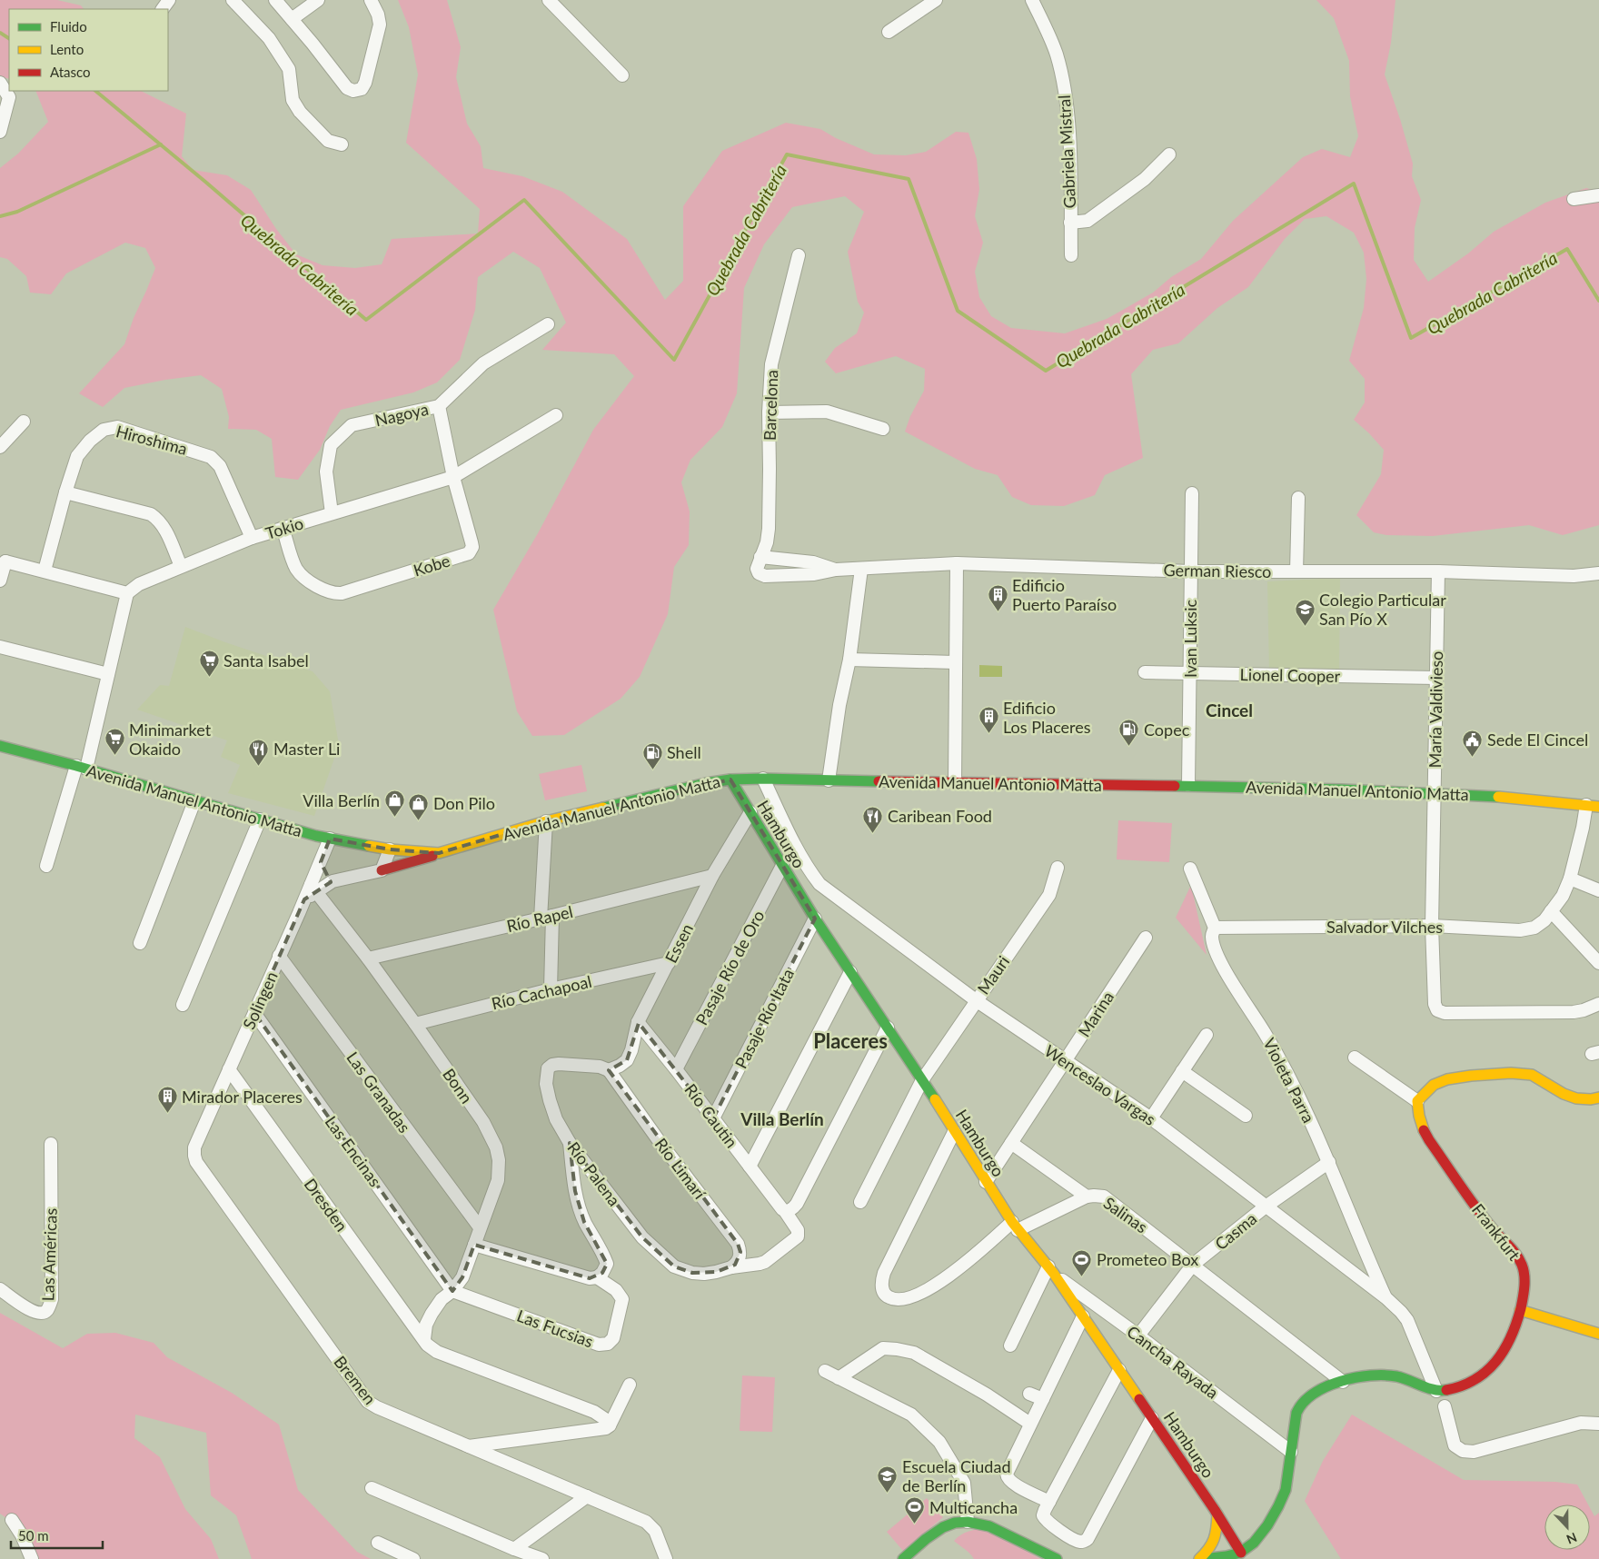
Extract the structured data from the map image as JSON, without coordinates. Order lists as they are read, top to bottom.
{
  "streets": {
    "street": [
      "Gabriela Mistral",
      "Barcelona",
      "Nagoya",
      "Hiroshima",
      "Tokio",
      "Kobe",
      "German Riesco",
      "Ivan Luksic",
      "Lionel Cooper",
      "María Valdivieso",
      "Avenida Manuel Antonio Matta",
      "Hamburgo",
      "Río Rapel",
      "Salvador Vilches",
      "Essen",
      "Pasaje Río de Oro",
      "Mauri",
      "Río Cachapoal",
      "Solingen",
      "Marina",
      "Pasaje Río Itata",
      "Violeta Parra",
      "Wenceslao Vargas",
      "Bonn",
      "Las Granadas",
      "Río Cautin",
      "Las Encinas",
      "Río Limarí",
      "Río Palena",
      "Dresden",
      "Salinas",
      "Casma",
      "Frankfurt",
      "Las Américas",
      "Las Fucsias",
      "Cancha Rayada",
      "Bremen"
    ]
  },
  "crossings": [
    ["Barcelona", "German Riesco"],
    ["Nagoya", "Tokio"],
    ["Nagoya", "Kobe"],
    ["Hiroshima", "Tokio"],
    ["Tokio", "Kobe"],
    ["German Riesco", "Ivan Luksic"],
    ["German Riesco", "María Valdivieso"],
    ["Ivan Luksic", "Lionel Cooper"],
    ["Ivan Luksic", "Avenida Manuel Antonio Matta"],
    ["Lionel Cooper", "María Valdivieso"],
    ["María Valdivieso", "Avenida Manuel Antonio Matta"],
    ["María Valdivieso", "Salvador Vilches"],
    ["Avenida Manuel Antonio Matta", "Hamburgo"],
    ["Avenida Manuel Antonio Matta", "Salvador Vilches"],
    ["Avenida Manuel Antonio Matta", "Wenceslao Vargas"],
    ["Hamburgo", "Essen"],
    ["Hamburgo", "Pasaje Río de Oro"],
    ["Hamburgo", "Mauri"],
    ["Hamburgo", "Marina"],
    ["Hamburgo", "Pasaje Río Itata"],
    ["Hamburgo", "Frankfurt"],
    ["Hamburgo", "Cancha Rayada"],
    ["Río Rapel", "Essen"],
    ["Río Rapel", "Bonn"],
    ["Salvador Vilches", "Violeta Parra"],
    ["Essen", "Río Cachapoal"],
    ["Essen", "Río Cautin"],
    ["Essen", "Río Limarí"],
    ["Essen", "Río Palena"],
    ["Pasaje Río de Oro", "Río Cautin"],
    ["Mauri", "Wenceslao Vargas"],
    ["Río Cachapoal", "Bonn"],
    ["Solingen", "Bonn"],
    ["Solingen", "Las Granadas"],
    ["Solingen", "Las Encinas"],
    ["Solingen", "Dresden"],
    ["Solingen", "Bremen"],
    ["Marina", "Wenceslao Vargas"],
    ["Marina", "Salinas"],
    ["Pasaje Río Itata", "Río Cautin"],
    ["Violeta Parra", "Wenceslao Vargas"],
    ["Violeta Parra", "Casma"],
    ["Wenceslao Vargas", "Casma"],
    ["Wenceslao Vargas", "Frankfurt"],
    ["Bonn", "Las Granadas"],
    ["Bonn", "Las Encinas"],
    ["Bonn", "Dresden"],
    ["Bonn", "Las Fucsias"],
    ["Río Cautin", "Río Palena"],
    ["Las Encinas", "Las Fucsias"],
    ["Río Limarí", "Río Palena"],
    ["Salinas", "Casma"],
    ["Salinas", "Frankfurt"],
    ["Casma", "Cancha Rayada"],
    ["Frankfurt", "Cancha Rayada"]
  ],
  "districts": ["Cincel", "Placeres", "Villa Berlín"],
  "water": ["Quebrada Cabritería"],
  "places": {
    "building": ["Edificio Puerto Paraíso", "Edificio Los Placeres", "Mirador Placeres"],
    "school or university": ["Colegio Particular San Pío X", "Escuela Ciudad de Berlín"],
    "supermarket": ["Santa Isabel", "Minimarket Okaido"],
    "fuel station": ["Copec", "Shell"],
    "public building": ["Sede El Cincel"],
    "restaurant": ["Master Li", "Caribean Food"],
    "shop": ["Villa Berlín", "Don Pilo"],
    "sports": ["Prometeo Box", "Multicancha"]
  },
  "legend": ["Fluido", "Lento", "Atasco"],
  "scale_bar": "50 m",
  "north": "bottom"
}
